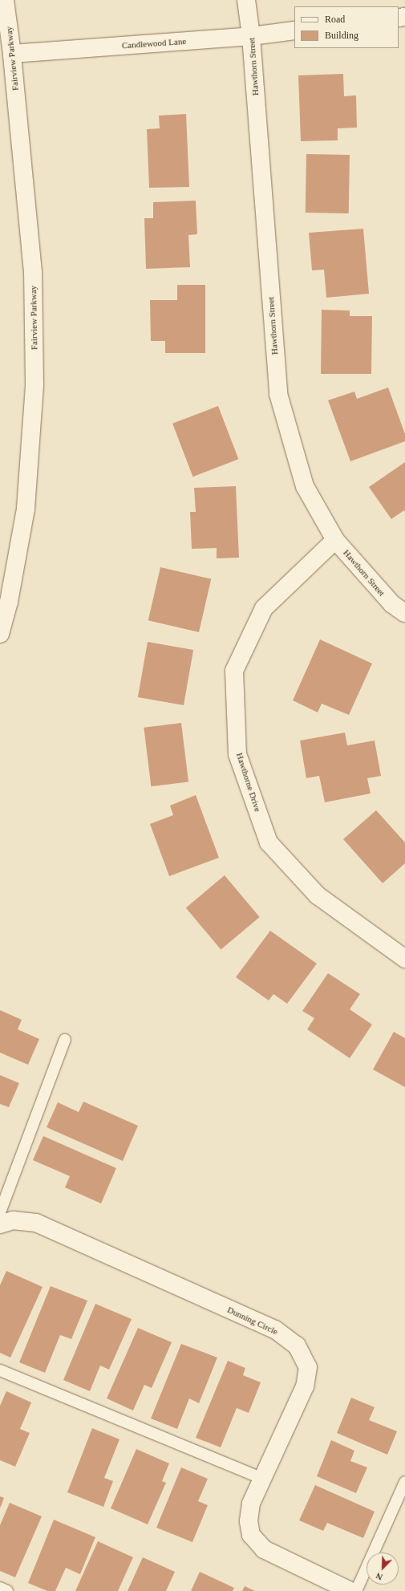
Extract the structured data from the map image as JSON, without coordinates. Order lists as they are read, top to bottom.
{
  "streets": {
    "street": [
      "Candlewood Lane",
      "Fairview Parkway",
      "Hawthorn Street",
      "Hawthorne Drive",
      "Dunning Circle"
    ]
  },
  "crossings": [
    ["Candlewood Lane", "Fairview Parkway"],
    ["Candlewood Lane", "Hawthorn Street"],
    ["Hawthorn Street", "Hawthorne Drive"]
  ],
  "legend": ["Road", "Building"],
  "north": "bottom left"
}
